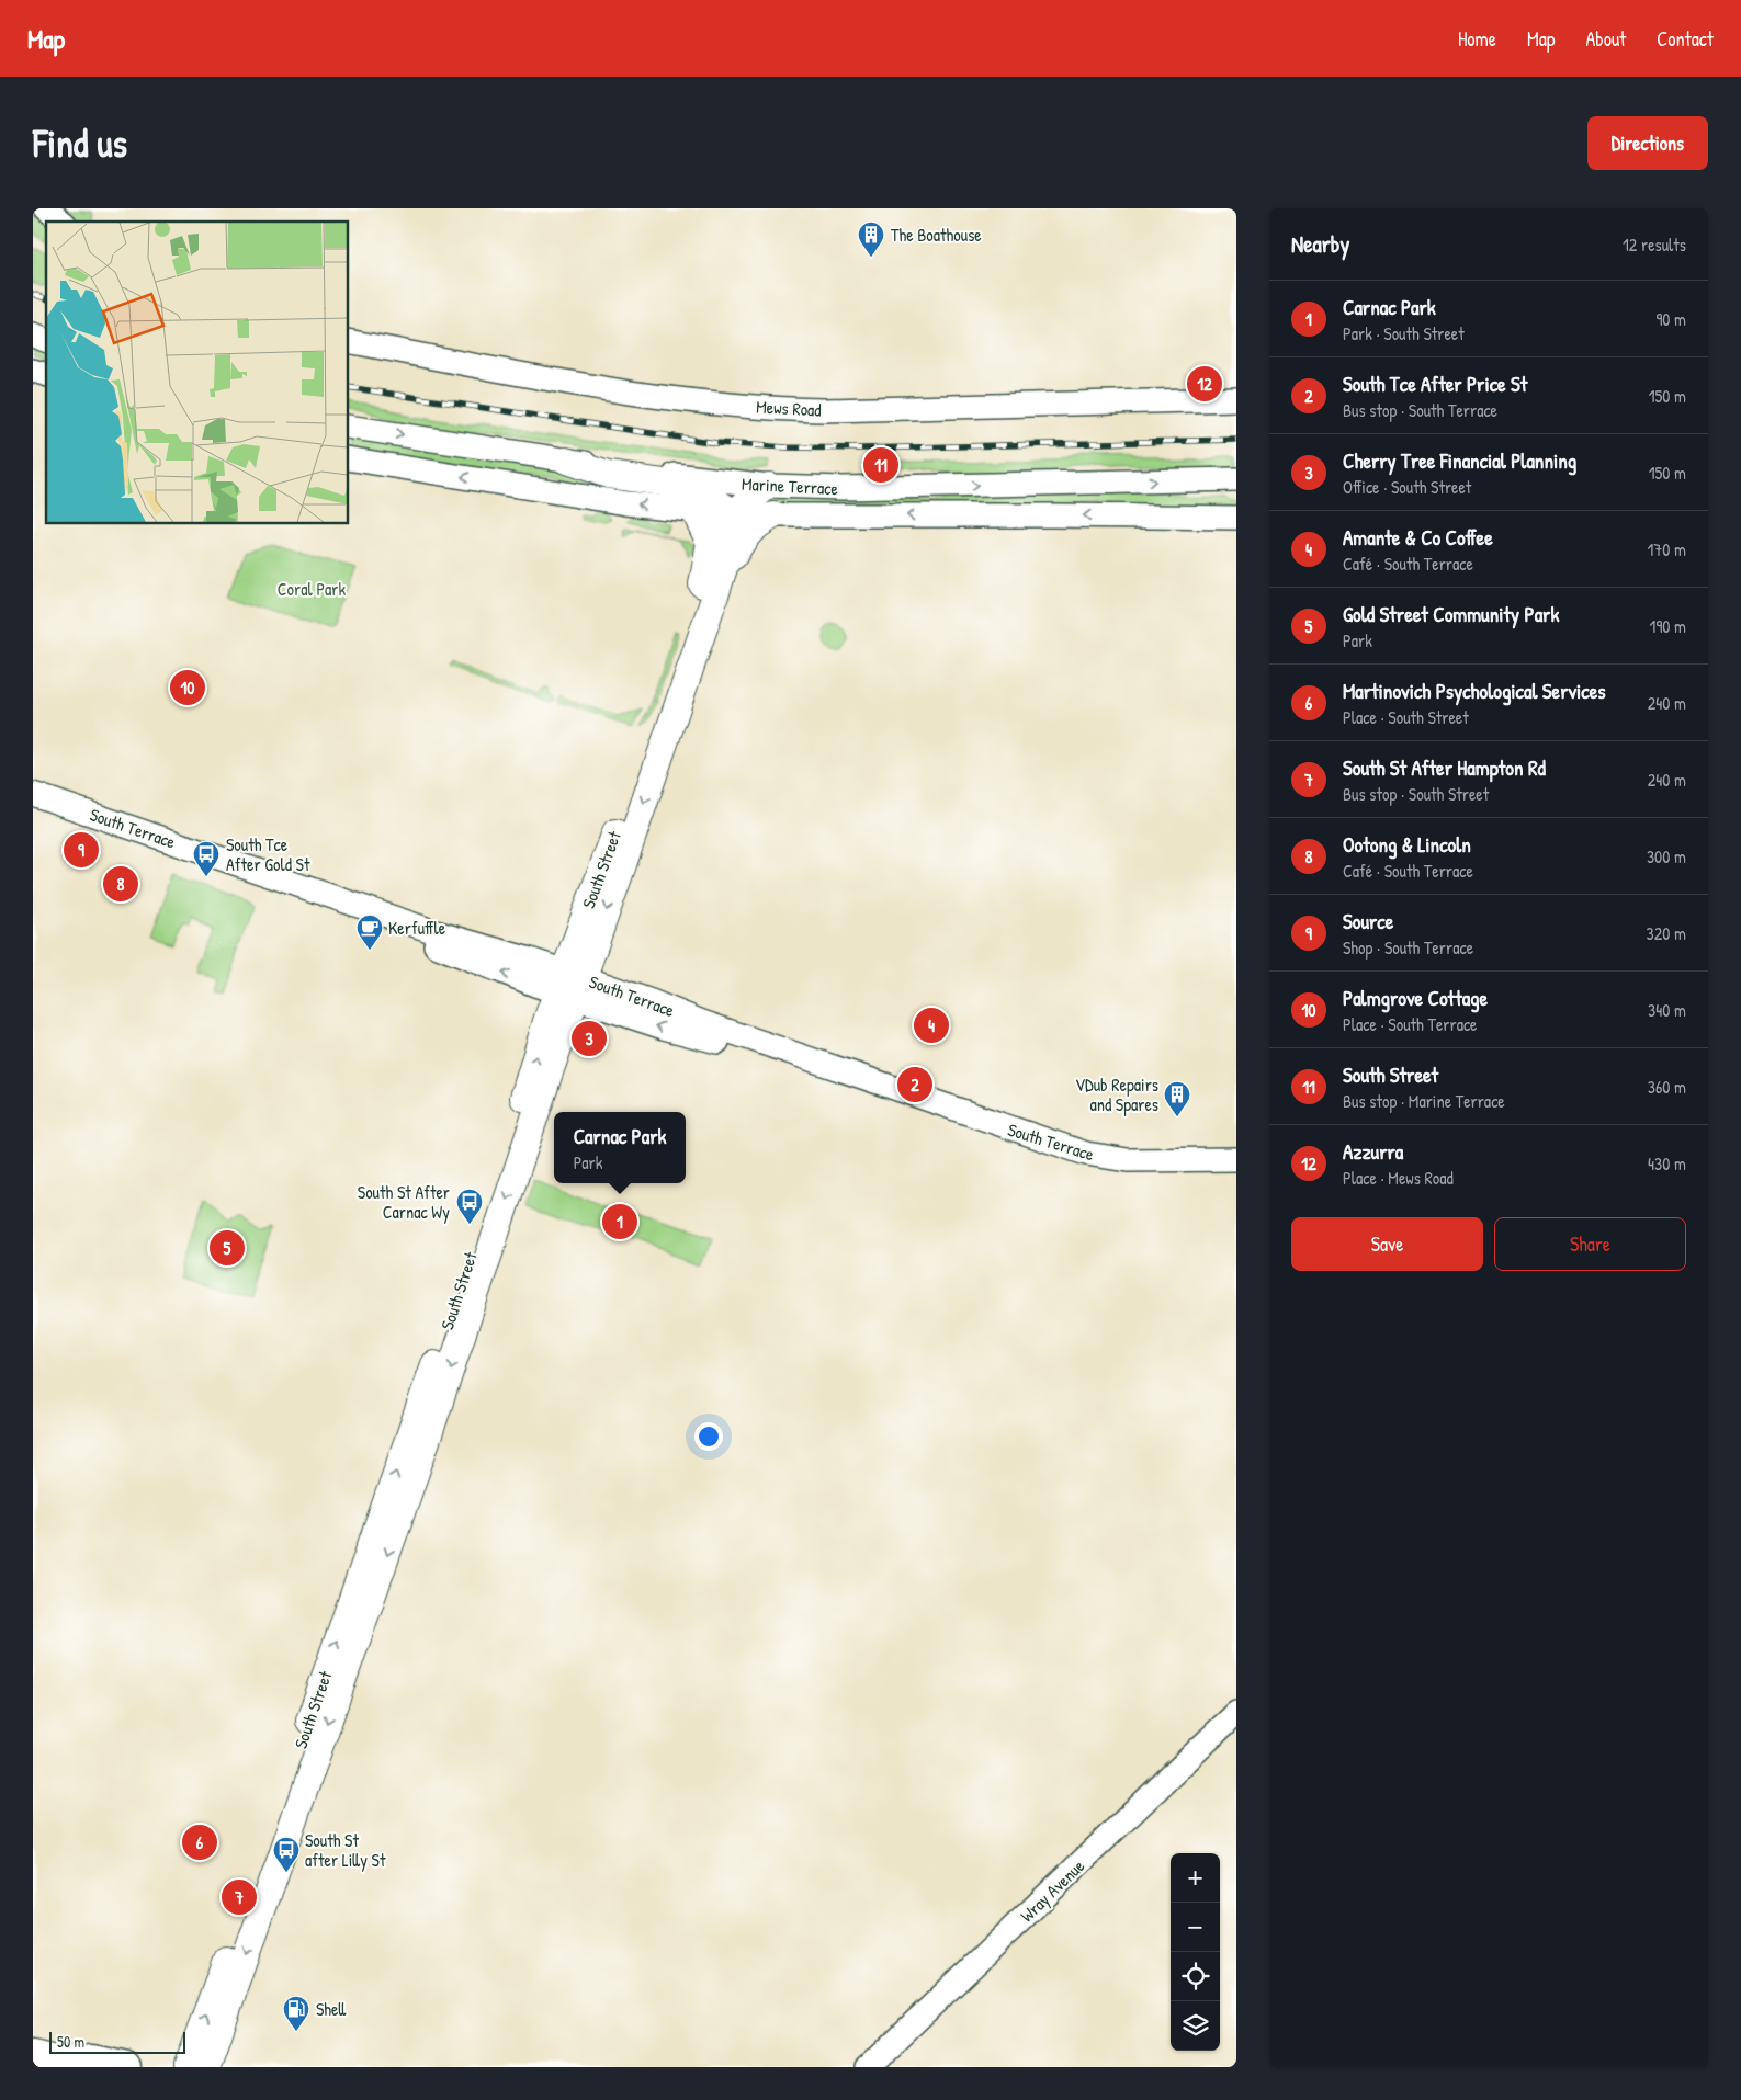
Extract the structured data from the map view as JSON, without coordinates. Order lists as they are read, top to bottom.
{
  "streets": {
    "main road": ["South Street"],
    "street": [
      "Mews Road",
      "Marine Terrace",
      "South Terrace",
      "Wray Avenue"
    ]
  },
  "crossings": [
    ["Marine Terrace", "South Street"],
    ["South Terrace", "South Street"]
  ],
  "parks": ["Coral Park"],
  "places": {
    "building": ["The Boathouse", "VDub Repairs and Spares"],
    "bus stop": ["South Tce After Gold St", "South St After Carnac Wy", "South St after Lilly St"],
    "cafe": ["Kerfuffle"],
    "fuel station": ["Shell"]
  },
  "scale_bar": "50 m",
  "page": {
    "header": "Map",
    "nav": [
      "Home",
      "Map",
      "About",
      "Contact"
    ],
    "buttons": [
      "Directions",
      ["Save", "Share"]
    ],
    "title": "Find us",
    "heading": ["Nearby", "12 results"],
    "list": [
      {
        "mark": "1",
        "name": "Carnac Park",
        "note": "Park · South Street",
        "value": "90 m"
      },
      {
        "mark": "2",
        "name": "South Tce After Price St",
        "note": "Bus stop · South Terrace",
        "value": "150 m"
      },
      {
        "mark": "3",
        "name": "Cherry Tree Financial Planning",
        "note": "Office · South Street",
        "value": "150 m"
      },
      {
        "mark": "4",
        "name": "Amante & Co Coffee",
        "note": "Café · South Terrace",
        "value": "170 m"
      },
      {
        "mark": "5",
        "name": "Gold Street Community Park",
        "note": "Park",
        "value": "190 m"
      },
      {
        "mark": "6",
        "name": "Martinovich Psychological Services",
        "note": "Place · South Street",
        "value": "240 m"
      },
      {
        "mark": "7",
        "name": "South St After Hampton Rd",
        "note": "Bus stop · South Street",
        "value": "240 m"
      },
      {
        "mark": "8",
        "name": "Ootong & Lincoln",
        "note": "Café · South Terrace",
        "value": "300 m"
      },
      {
        "mark": "9",
        "name": "Source",
        "note": "Shop · South Terrace",
        "value": "320 m"
      },
      {
        "mark": "10",
        "name": "Palmgrove Cottage",
        "note": "Place · South Terrace",
        "value": "340 m"
      },
      {
        "mark": "11",
        "name": "South Street",
        "note": "Bus stop · Marine Terrace",
        "value": "360 m"
      },
      {
        "mark": "12",
        "name": "Azzurra",
        "note": "Place · Mews Road",
        "value": "430 m"
      }
    ],
    "pins": [
      "12",
      "11",
      "10",
      "9",
      "8",
      "4",
      "3",
      "2",
      "1",
      "5",
      "6",
      "7"
    ],
    "popup": ["Carnac Park", "Park"],
    "map_buttons": ["+", "−"],
    "scale": "50 m"
  }
}
